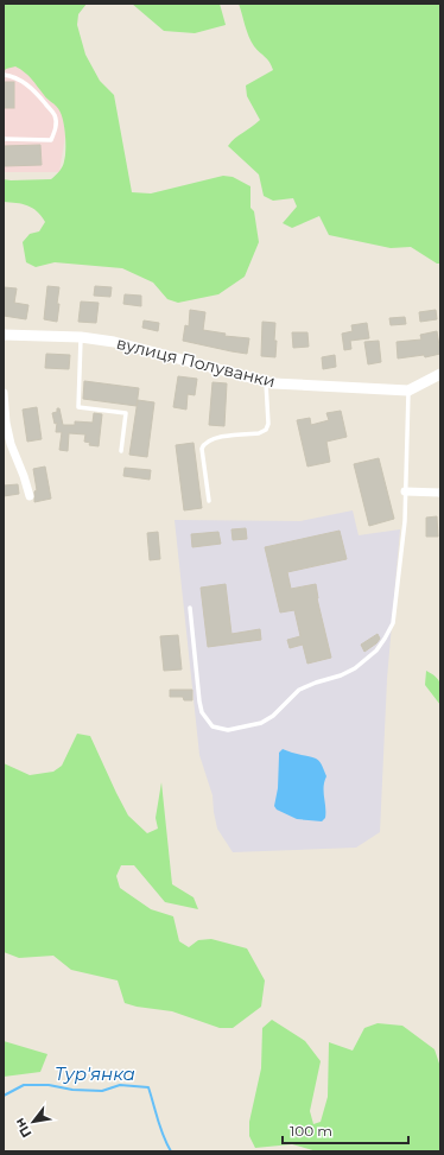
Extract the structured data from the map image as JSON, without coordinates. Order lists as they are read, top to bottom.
{
  "streets": {
    "street": ["вулиця Полуванки"]
  },
  "water": ["Тур'янка"],
  "scale_bar": "100 m",
  "north": "bottom left"
}
